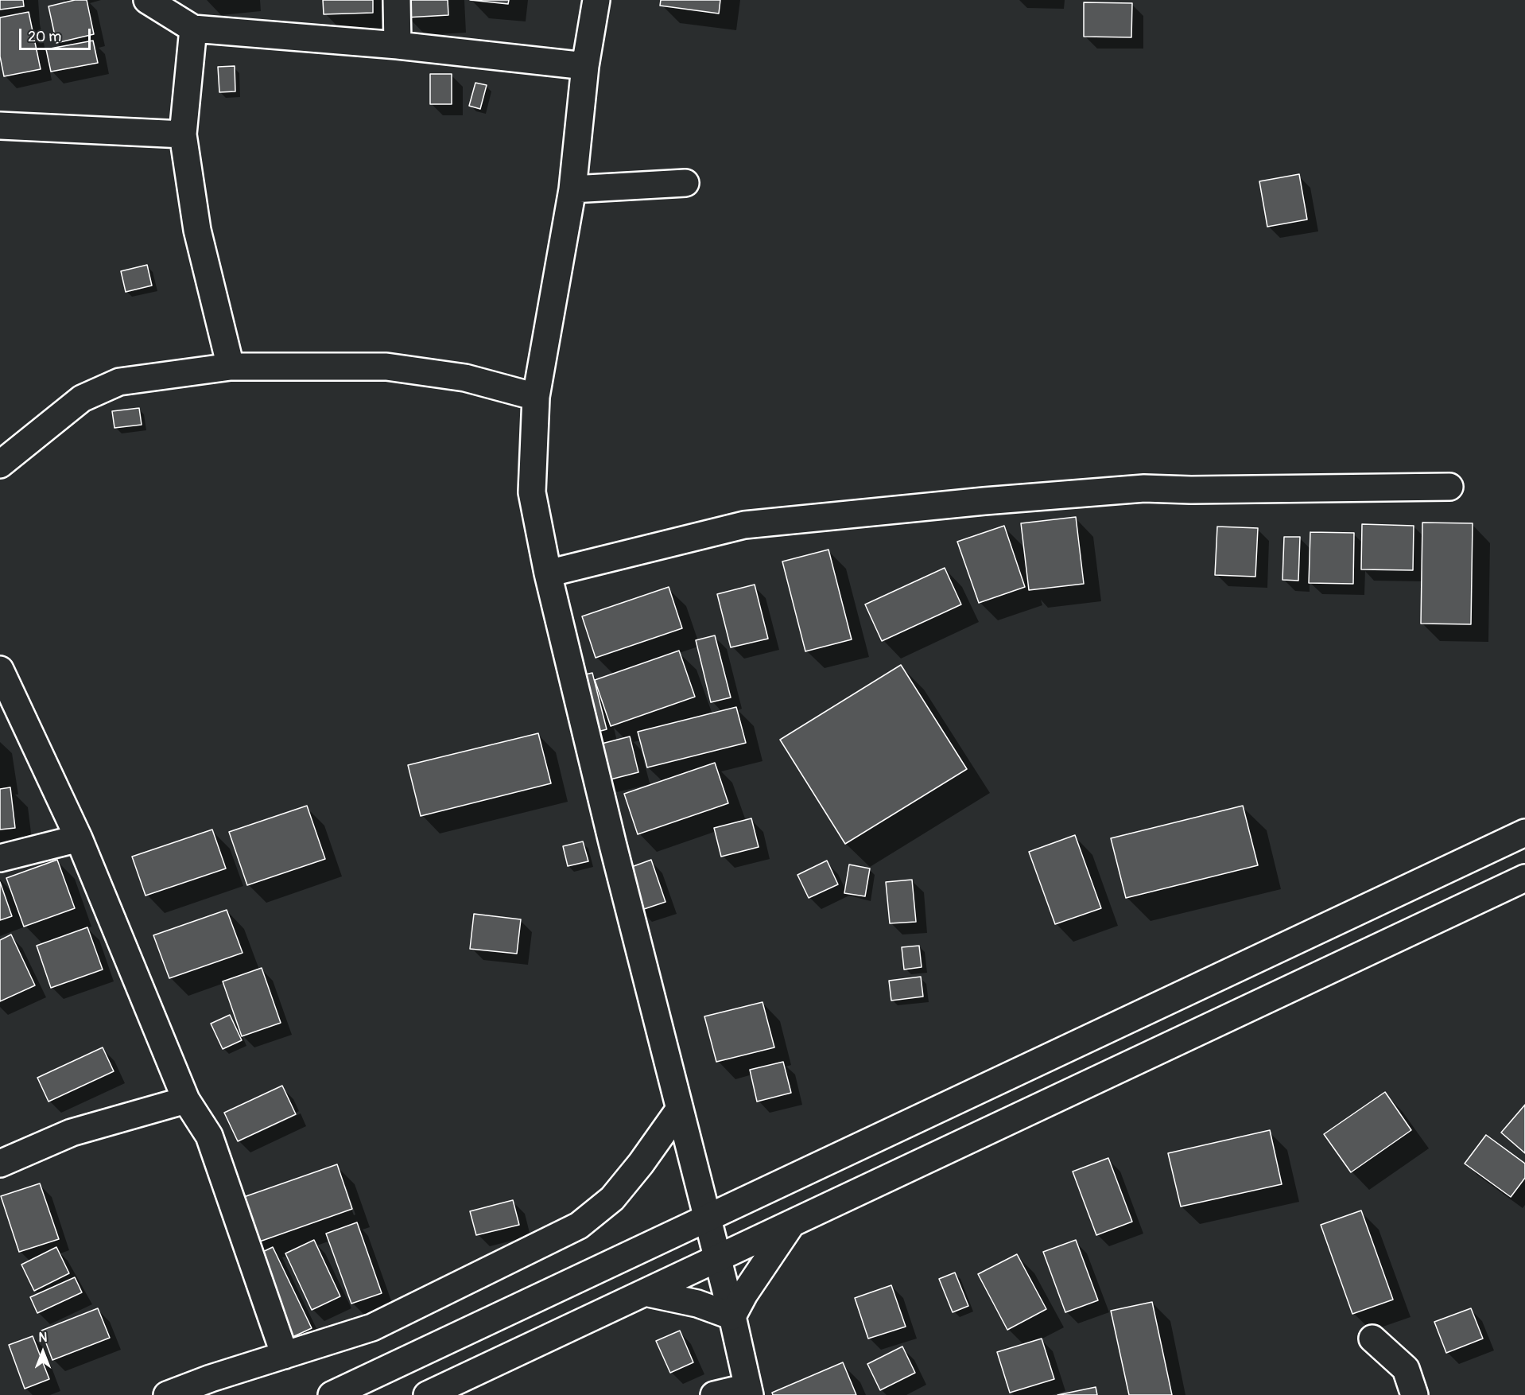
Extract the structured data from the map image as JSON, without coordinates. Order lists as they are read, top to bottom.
{
  "scale_bar": "20 m",
  "north": "top"
}
